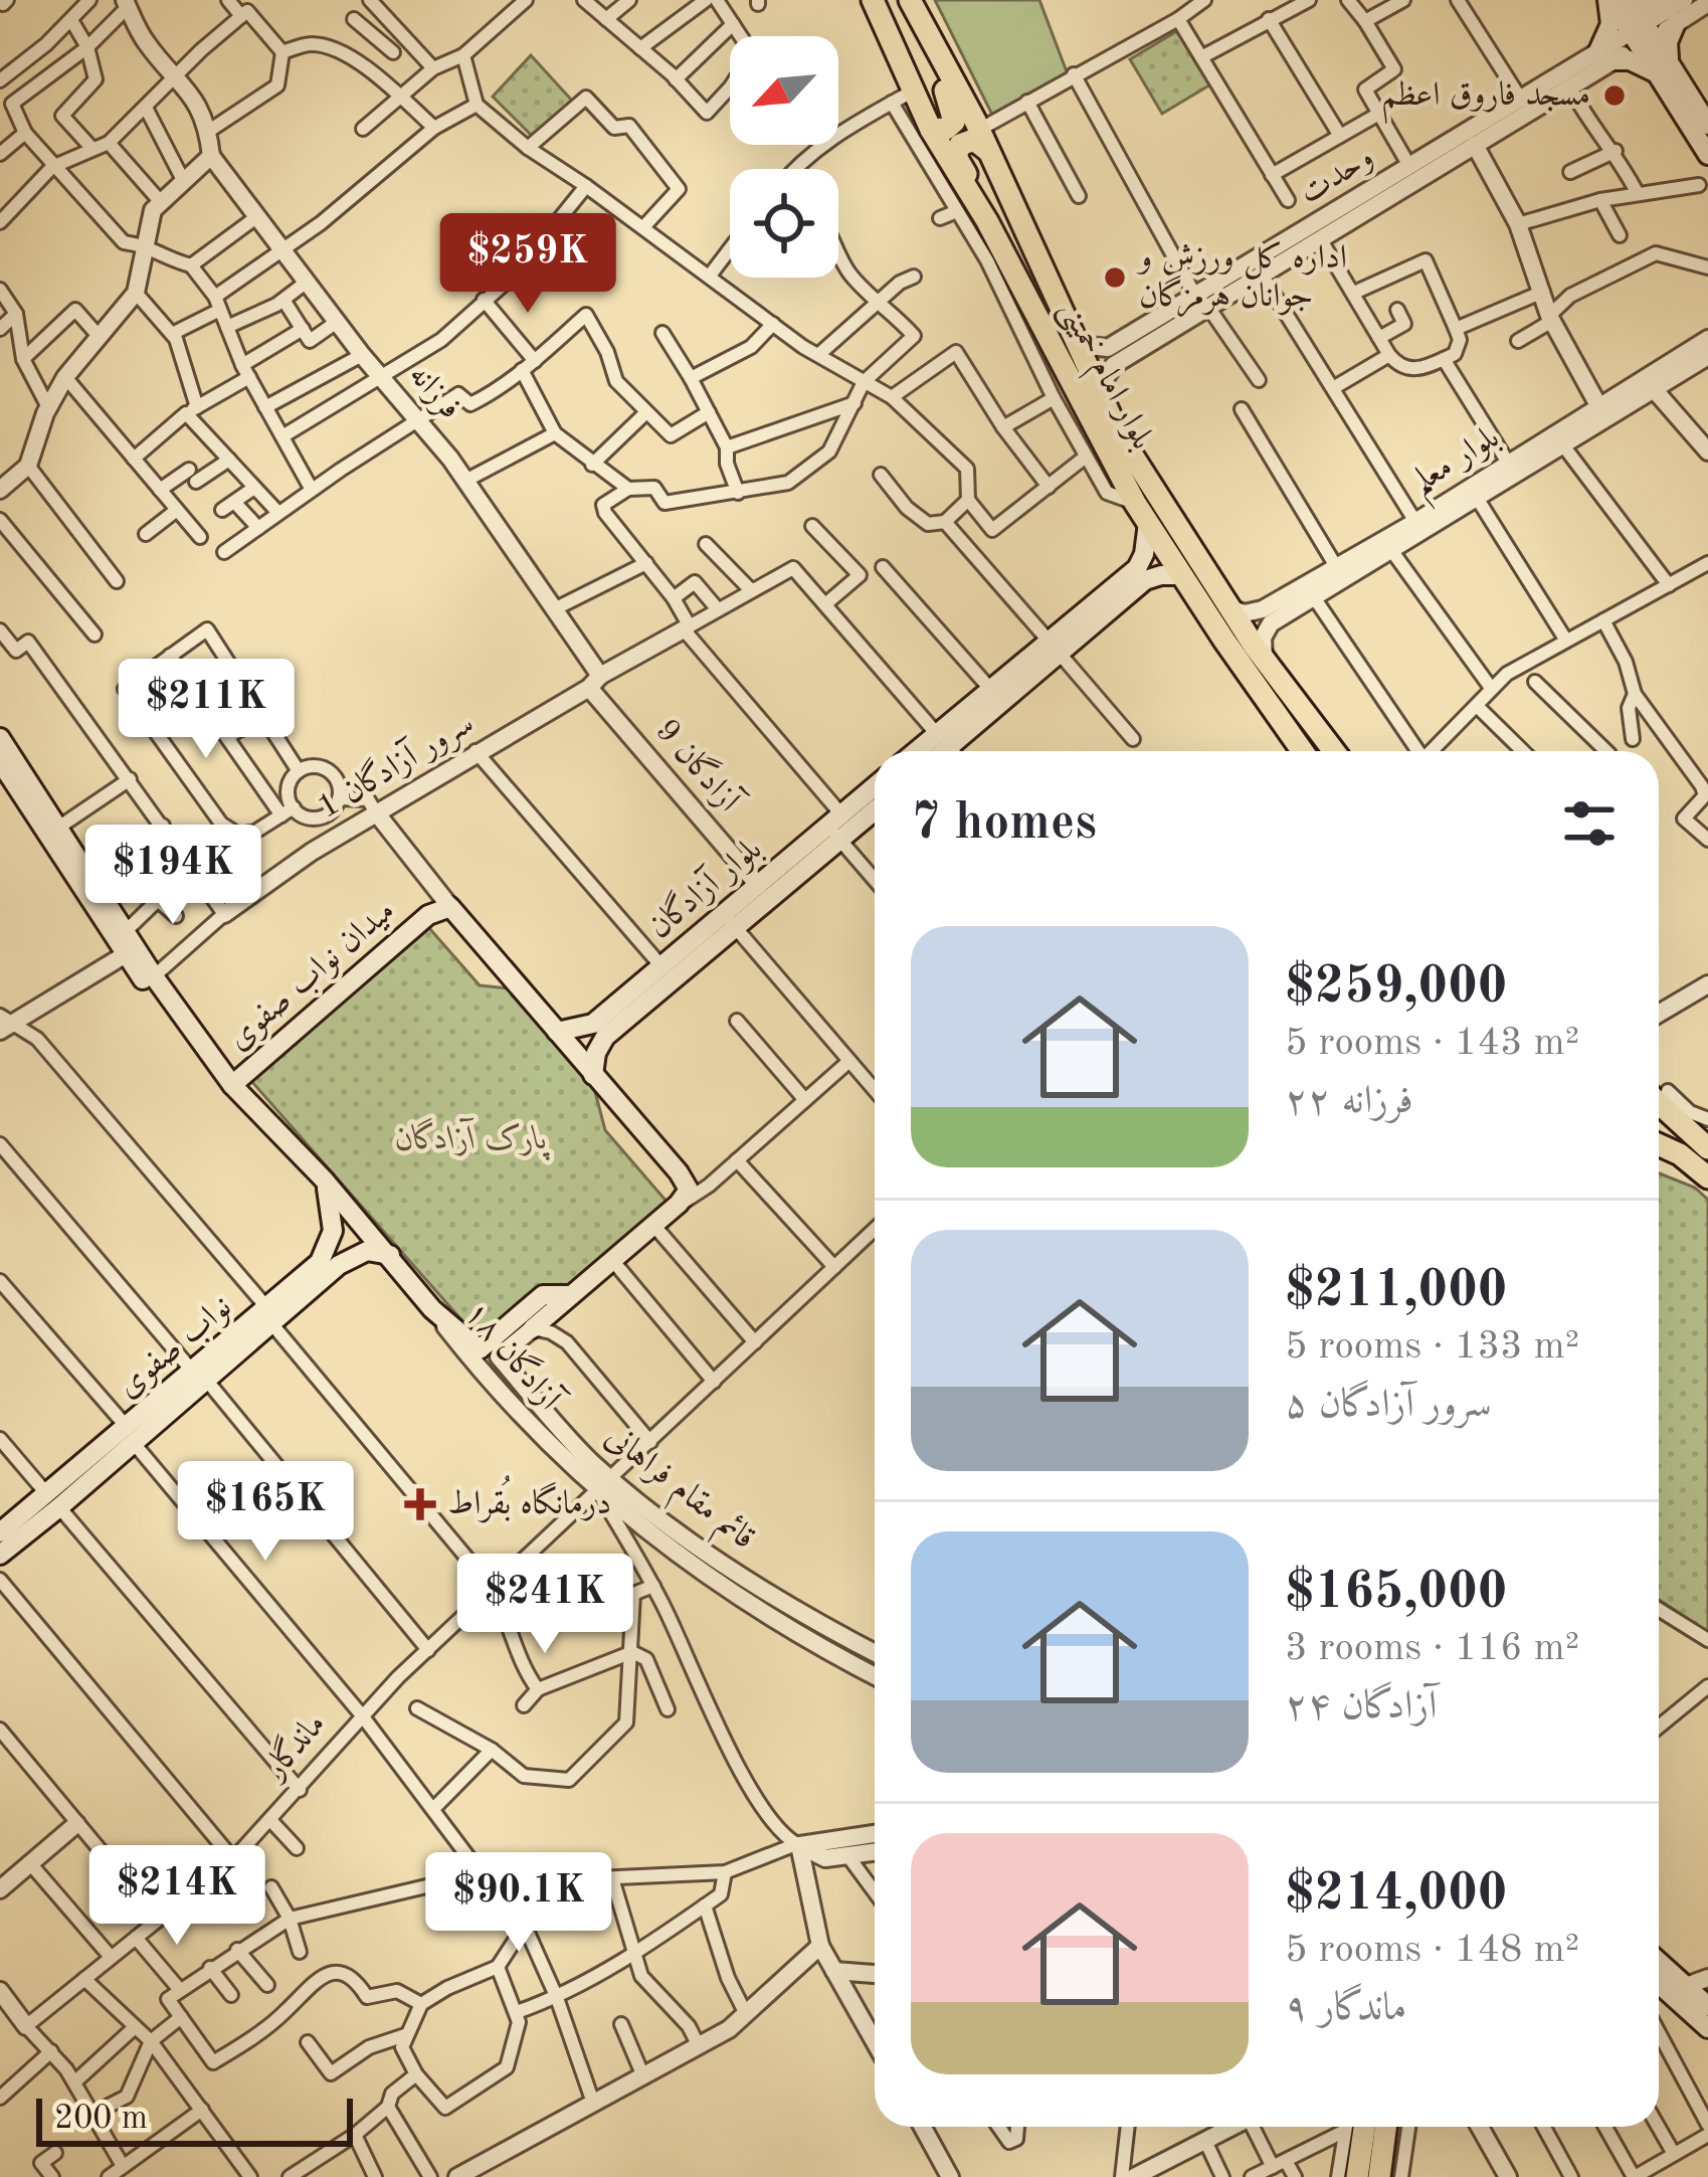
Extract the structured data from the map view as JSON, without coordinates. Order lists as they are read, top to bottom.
{
  "streets": {
    "main road": [
      "بلوار امام خمینی",
      "بلوار آزادگان",
      "میدان نواب صفوی",
      "نواب صفوی"
    ],
    "street": [
      "وحدت",
      "فرزانه",
      "بلوار معلم",
      "سرور آزادگان 1",
      "آزادگان 9",
      "آزادگان ۱۸",
      "قائم مقام فراهانی",
      "ماندگار"
    ]
  },
  "crossings": [
    ["وحدت", "بلوار امام خمینی"],
    ["بلوار امام خمینی", "بلوار معلم"],
    ["فرزانه", "سرور آزادگان 1"],
    ["فرزانه", "آزادگان 9"],
    ["سرور آزادگان 1", "آزادگان 9"],
    ["آزادگان 9", "بلوار آزادگان"],
    ["بلوار آزادگان", "میدان نواب صفوی"],
    ["میدان نواب صفوی", "آزادگان ۱۸"],
    ["میدان نواب صفوی", "قائم مقام فراهانی"],
    ["آزادگان ۱۸", "قائم مقام فراهانی"],
    ["آزادگان ۱۸", "ماندگار"],
    ["قائم مقام فراهانی", "ماندگار"]
  ],
  "parks": ["پارک آزادگان"],
  "places": {
    "other": ["مسجد فاروق اعظم", "اداره کل ورزش و جوانان هرمزگان"],
    "health": ["درمانگاه بُقراط"]
  },
  "scale_bar": "200 m",
  "north": "bottom left",
  "page": {
    "price": [
      "$259K",
      "$211K",
      "$194K",
      "$165K",
      "$241K",
      "$214K",
      "$90.1K"
    ],
    "heading": "7 homes",
    "list": [
      {
        "name": "$259,000",
        "note": "5 rooms · 143 m² · فرزانه ۲۲"
      },
      {
        "name": "$211,000",
        "note": "5 rooms · 133 m² · سرور آزادگان ۵"
      },
      {
        "name": "$165,000",
        "note": "3 rooms · 116 m² · آزادگان ۲۴"
      },
      {
        "name": "$214,000",
        "note": "5 rooms · 148 m² · ماندگار ۹"
      }
    ],
    "scale": "200 m"
  }
}
